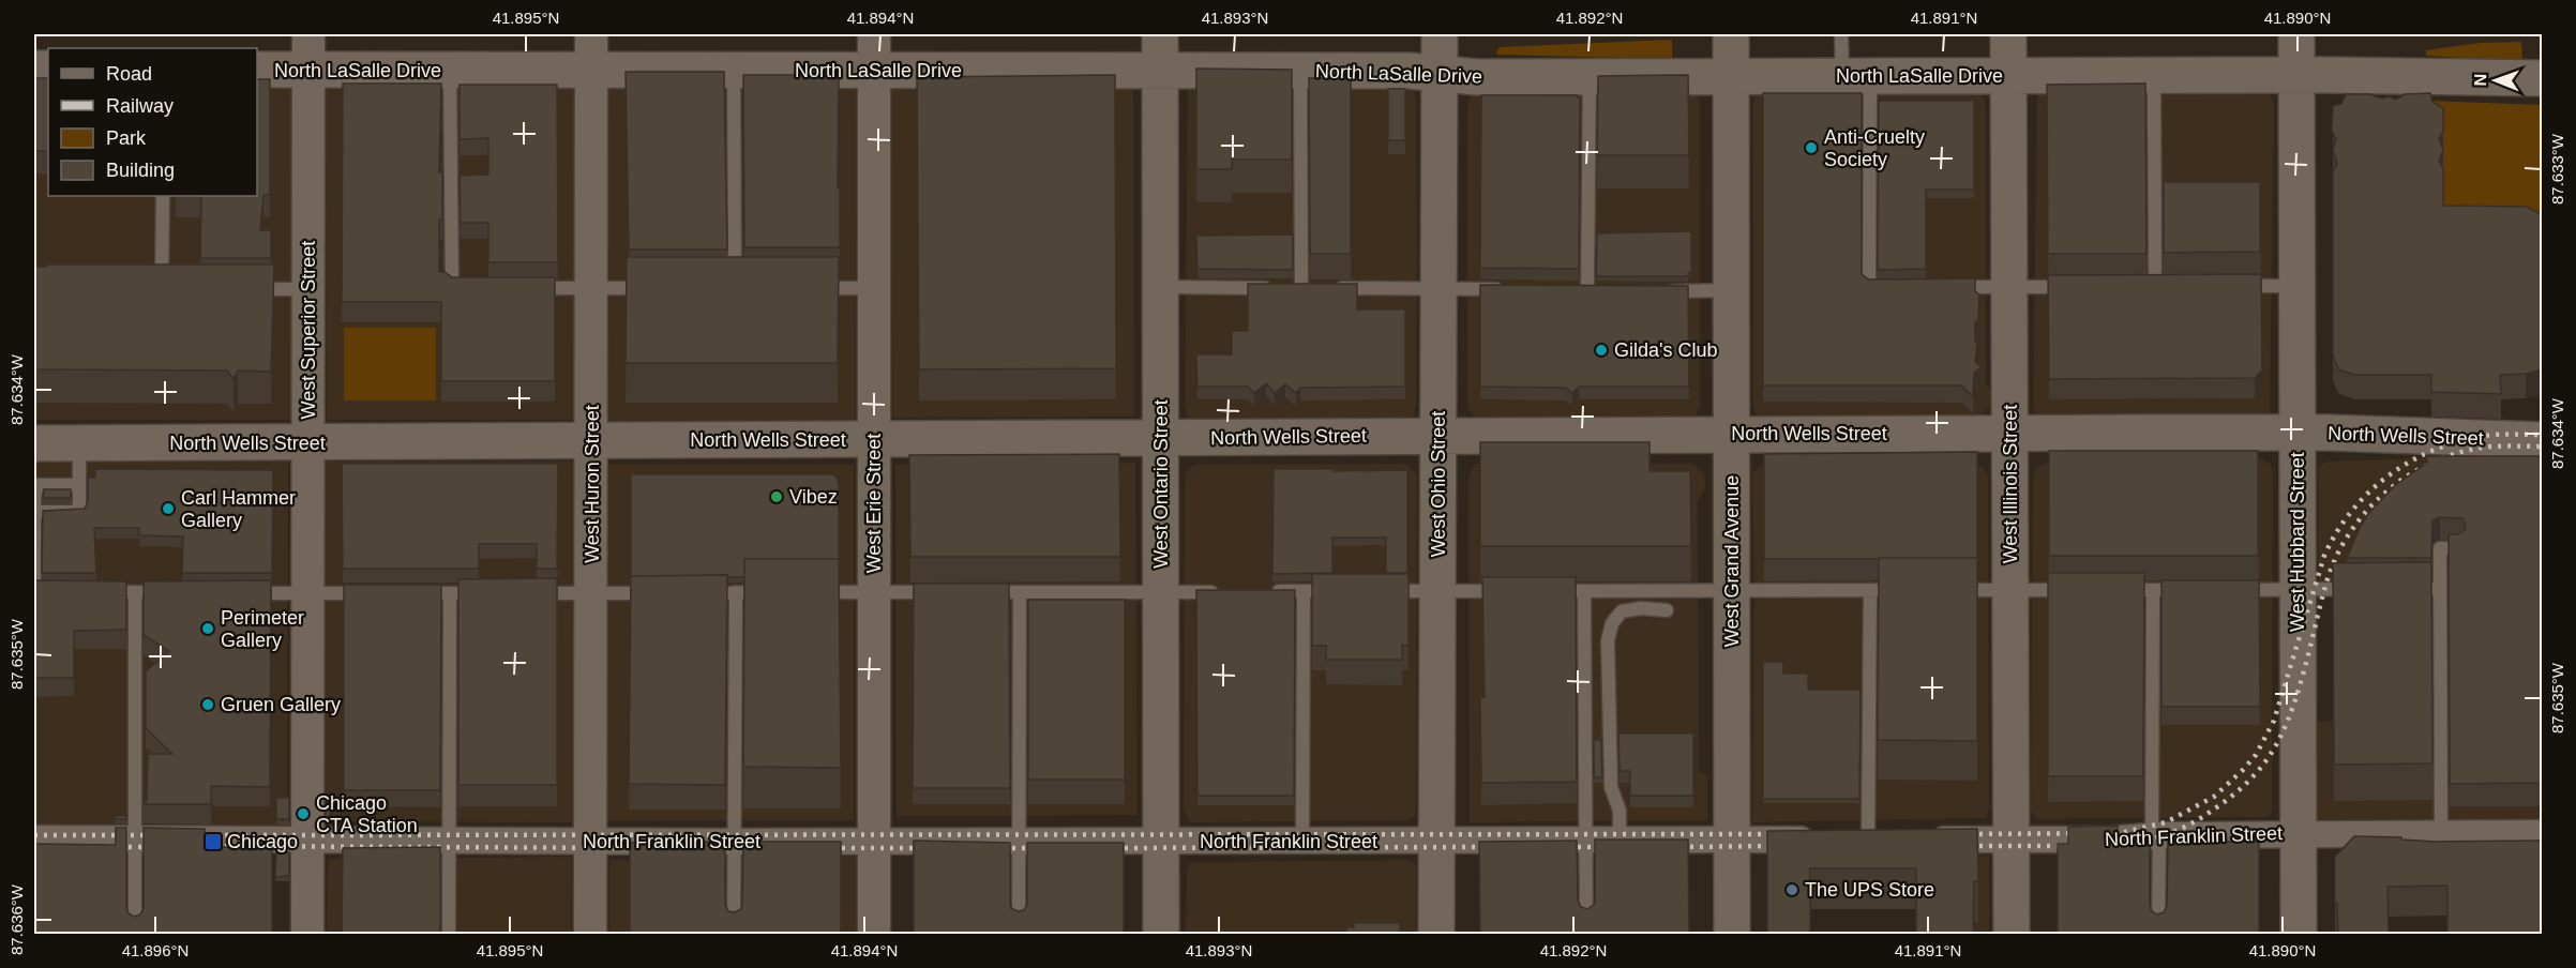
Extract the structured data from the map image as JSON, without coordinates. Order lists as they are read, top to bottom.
{
  "streets": {
    "main road": [
      "North LaSalle Drive",
      "North Wells Street",
      "West Ontario Street",
      "West Ohio Street",
      "West Illinois Street",
      "West Hubbard Street",
      "West Grand Avenue"
    ],
    "street": [
      "West Superior Street",
      "West Huron Street",
      "West Erie Street",
      "North Franklin Street"
    ]
  },
  "crossings": [
    ["North LaSalle Drive", "West Superior Street"],
    ["North LaSalle Drive", "West Huron Street"],
    ["North LaSalle Drive", "West Ontario Street"],
    ["North LaSalle Drive", "West Ohio Street"],
    ["North LaSalle Drive", "West Illinois Street"],
    ["North LaSalle Drive", "West Erie Street"],
    ["North LaSalle Drive", "West Hubbard Street"],
    ["North LaSalle Drive", "West Grand Avenue"],
    ["West Superior Street", "North Wells Street"],
    ["West Superior Street", "North Franklin Street"],
    ["North Wells Street", "West Huron Street"],
    ["North Wells Street", "West Ontario Street"],
    ["North Wells Street", "West Ohio Street"],
    ["North Wells Street", "West Illinois Street"],
    ["North Wells Street", "West Erie Street"],
    ["North Wells Street", "West Hubbard Street"],
    ["North Wells Street", "West Grand Avenue"],
    ["West Huron Street", "North Franklin Street"],
    ["West Ontario Street", "North Franklin Street"],
    ["West Ohio Street", "North Franklin Street"],
    ["West Illinois Street", "North Franklin Street"],
    ["West Erie Street", "North Franklin Street"],
    ["West Hubbard Street", "North Franklin Street"],
    ["West Grand Avenue", "North Franklin Street"]
  ],
  "places": {
    "other": [
      "Anti-Cruelty Society",
      "Gilda's Club",
      "Vibez",
      "Carl Hammer Gallery",
      "Perimeter Gallery",
      "Gruen Gallery",
      "Chicago CTA Station",
      "The UPS Store"
    ],
    "transit": ["Chicago"]
  },
  "legend": [
    "Road",
    "Railway",
    "Park",
    "Building"
  ],
  "north": "left",
  "coordinates": [
    "41.895°N",
    "41.894°N",
    "41.893°N",
    "41.892°N",
    "41.891°N",
    "41.890°N",
    "87.633°W",
    "87.634°W",
    "87.635°W",
    "87.636°W",
    "41.896°N"
  ]
}
